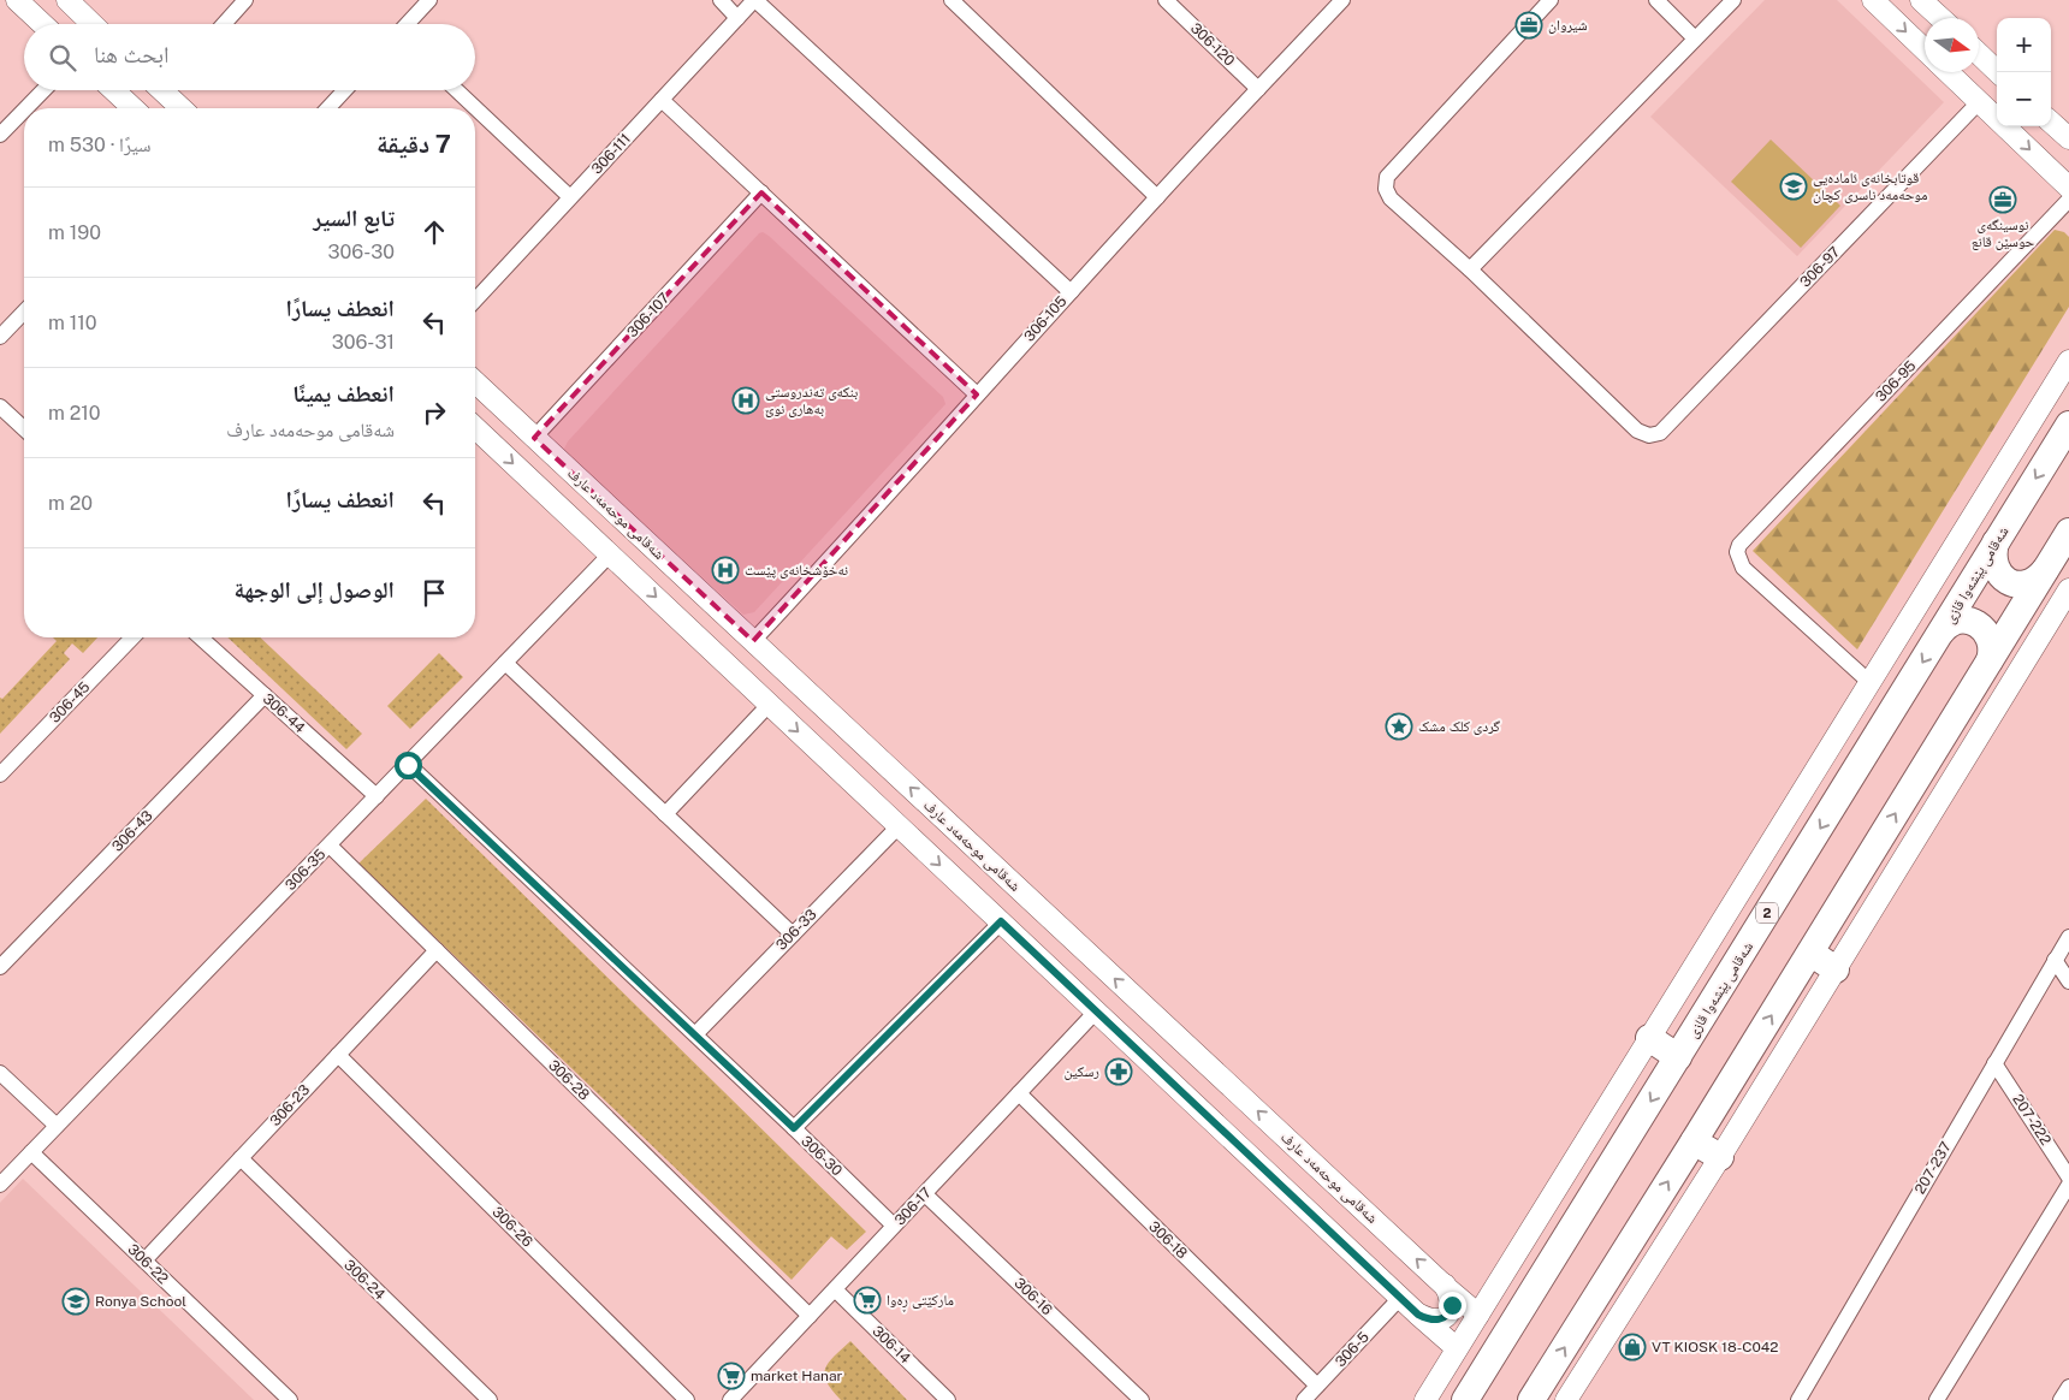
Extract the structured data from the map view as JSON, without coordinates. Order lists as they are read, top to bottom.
{
  "streets": {
    "highway": ["شەقامی پێشەوا قازی", "2"],
    "street": [
      "306-120",
      "306-111",
      "306-97",
      "306-107",
      "306-105",
      "306-95",
      "شەقامی موحەمەد عارف",
      "306-45",
      "306-44",
      "306-43",
      "306-35",
      "306-33",
      "306-28",
      "306-23",
      "207-222",
      "306-30",
      "207-237",
      "306-17",
      "306-26",
      "306-18",
      "306-22",
      "306-24",
      "306-16",
      "306-14",
      "306-5"
    ]
  },
  "crossings": [
    ["306-120", "306-105"],
    ["306-107", "شەقامی موحەمەد عارف"],
    ["306-105", "شەقامی موحەمەد عارف"],
    ["306-44", "306-43"],
    ["306-44", "306-35"],
    ["306-35", "306-28"],
    ["306-35", "306-30"],
    ["306-35", "306-22"],
    ["306-33", "306-30"],
    ["306-28", "306-23"],
    ["306-28", "306-17"],
    ["306-23", "306-26"],
    ["306-23", "306-22"],
    ["306-23", "306-24"],
    ["207-222", "207-237"],
    ["306-30", "306-17"],
    ["306-17", "306-18"],
    ["306-17", "306-16"],
    ["306-17", "306-14"],
    ["306-18", "306-5"]
  ],
  "places": {
    "office": ["شيروان", "نوسینگەی حوسێن قانع"],
    "school or university": ["قوتابخانەی ئامادەیی موحەمەد ناسری کچان", "Ronya School"],
    "hospital": ["بنکەی تەندروستی بەهاری نوێ", "نەخۆشخانەی پێست"],
    "place": ["گردی کلک مشک"],
    "pharmacy": ["رسکین"],
    "supermarket": ["مارکێتی ڕەوا", "market Hanar"],
    "shop": ["VT KIOSK 18-C042"]
  },
  "north": "right",
  "page": {
    "map_buttons": ["+", "−"],
    "search": "ابحث هنا",
    "heading": ["7 دقيقة", "سيرًا · 530 m"],
    "list": [
      ["تابع السير", "306-30", "190 m"],
      ["انعطف يسارًا", "306-31", "110 m"],
      ["انعطف يمينًا", "شەقامی موحەمەد عارف", "210 m"],
      ["انعطف يسارًا", "20 m"],
      "الوصول إلى الوجهة"
    ]
  }
}
